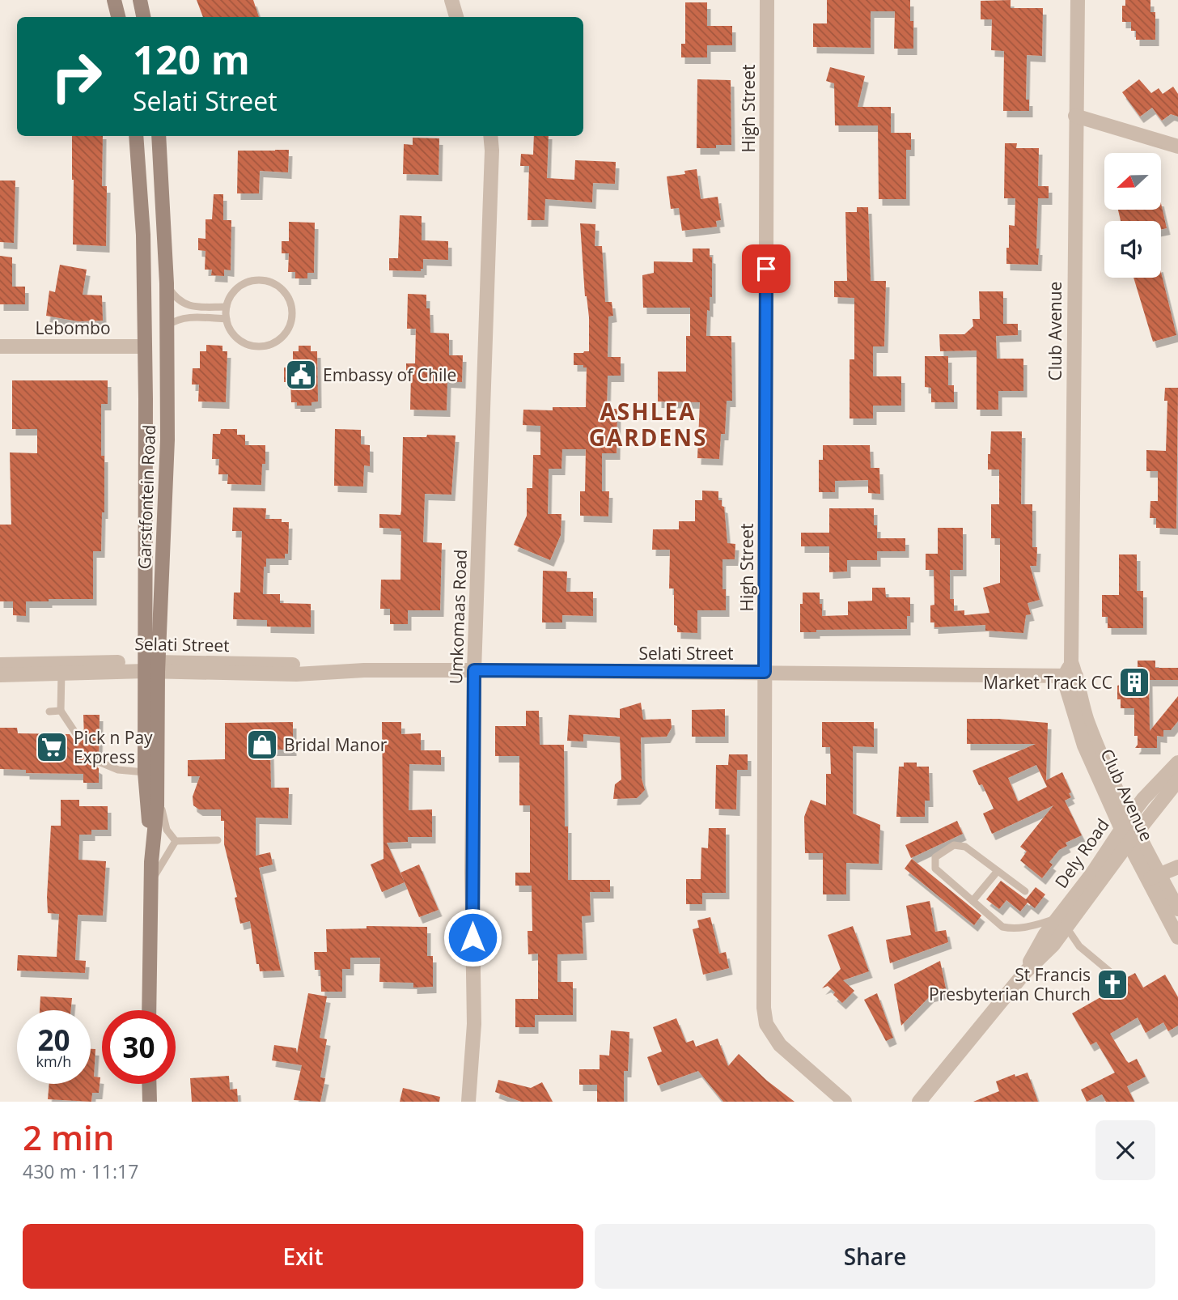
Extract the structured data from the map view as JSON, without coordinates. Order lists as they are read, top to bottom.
{
  "streets": {
    "main road": ["Garstfontein Road"],
    "street": [
      "High Street",
      "Lebombo",
      "Club Avenue",
      "Umkomaas Road",
      "Selati Street",
      "Dely Road"
    ]
  },
  "crossings": [
    ["High Street", "Selati Street"],
    ["Lebombo", "Garstfontein Road"],
    ["Club Avenue", "Selati Street"],
    ["Club Avenue", "Dely Road"],
    ["Garstfontein Road", "Selati Street"],
    ["Umkomaas Road", "Selati Street"]
  ],
  "districts": ["ASHLEA GARDENS"],
  "places": {
    "public building": ["Embassy of Chile"],
    "building": ["Market Track CC"],
    "shop": ["Bridal Manor"],
    "supermarket": ["Pick n Pay Express"],
    "church": ["St Francis Presbyterian Church"]
  },
  "north": "left",
  "page": {
    "turn": ["120 m", "Selati Street"],
    "speed": "20 km/h",
    "limit": "30",
    "heading": ["2 min", "430 m · 11:17"],
    "buttons": ["Exit", "Share"]
  }
}
